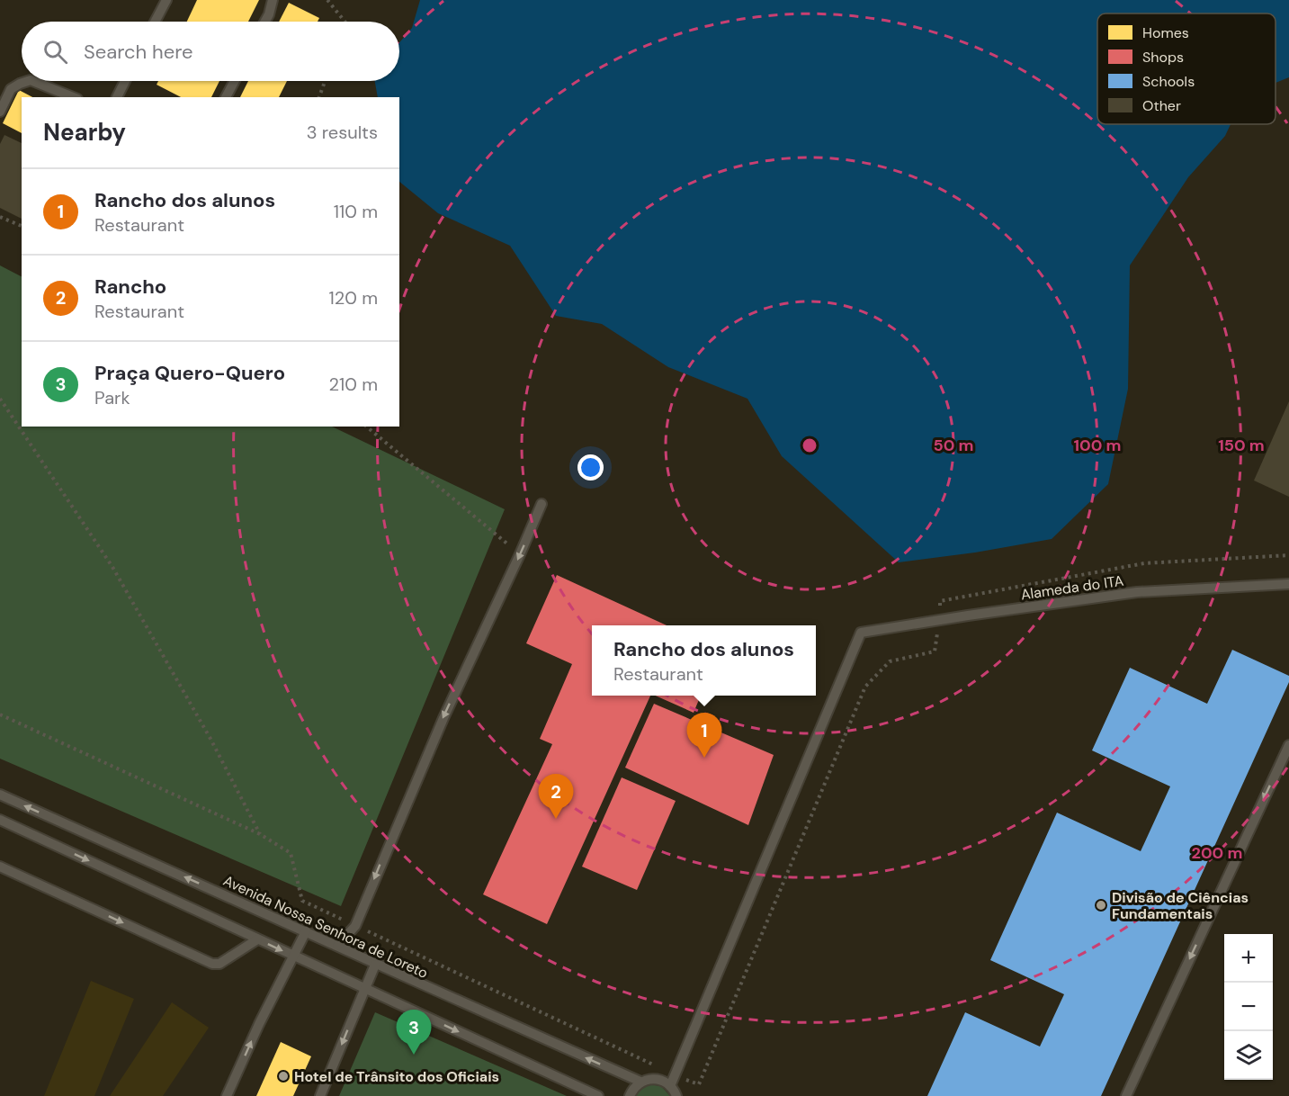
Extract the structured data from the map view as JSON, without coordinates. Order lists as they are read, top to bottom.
{
  "streets": {
    "lane": ["Alameda do ITA", "Avenida Nossa Senhora de Loreto"]
  },
  "places": ["Divisão de Ciências Fundamentais", "Hotel de Trânsito dos Oficiais"],
  "legend": [
    "Homes",
    "Shops",
    "Schools",
    "Other"
  ],
  "page": {
    "search": "Search here",
    "heading": ["Nearby", "3 results"],
    "list": [
      {
        "mark": "1",
        "name": "Rancho dos alunos",
        "note": "Restaurant",
        "value": "110 m"
      },
      {
        "mark": "2",
        "name": "Rancho",
        "note": "Restaurant",
        "value": "120 m"
      },
      {
        "mark": "3",
        "name": "Praça Quero-Quero",
        "note": "Park",
        "value": "210 m"
      }
    ],
    "popup": ["Rancho dos alunos", "Restaurant"],
    "pins": ["1", "2", "3"],
    "map_buttons": ["+", "−"]
  },
  "rings": [
    "50 m",
    "100 m",
    "150 m",
    "200 m"
  ]
}
